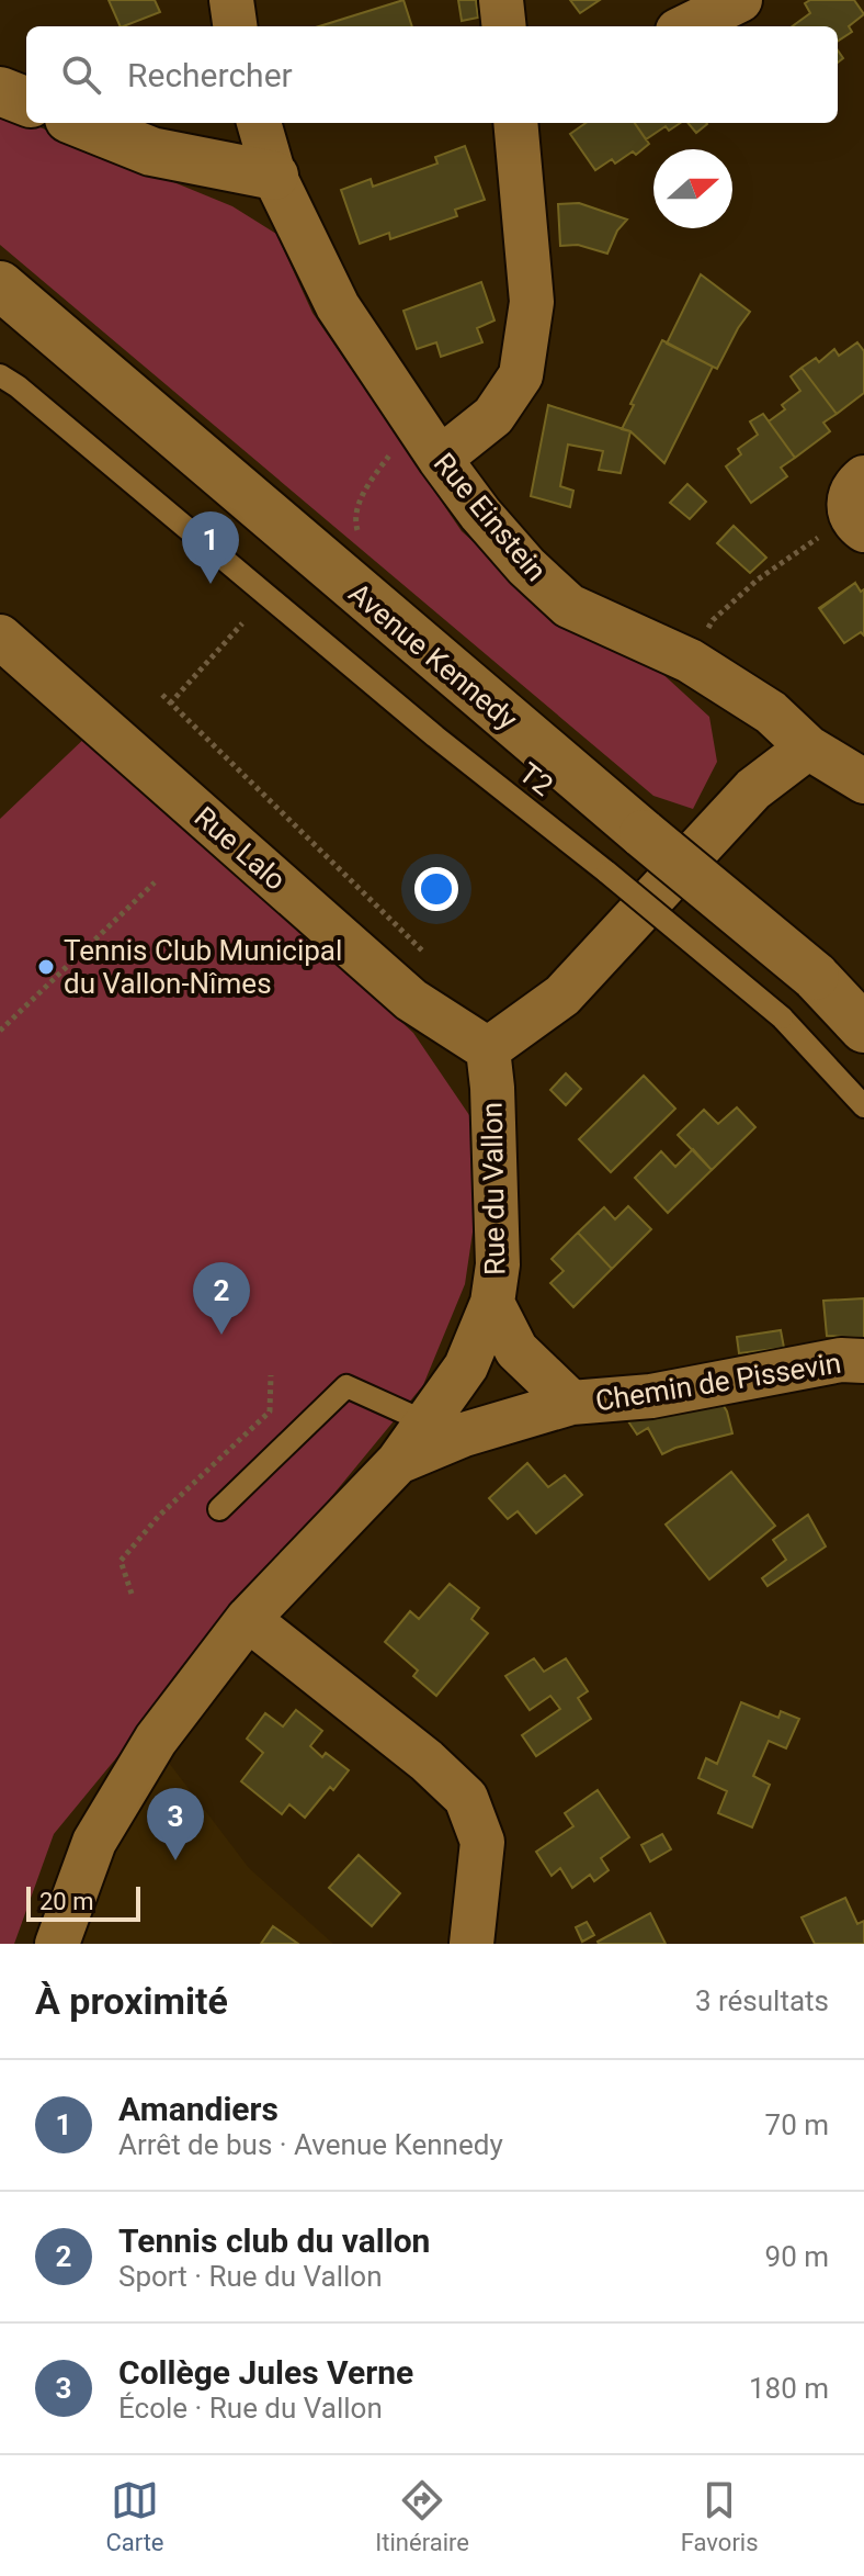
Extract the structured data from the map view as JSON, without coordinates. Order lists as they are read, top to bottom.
{
  "streets": {
    "main road": ["Avenue Kennedy"],
    "street": [
      "Rue Einstein",
      "Rue Lalo",
      "Rue du Vallon",
      "Chemin de Pissevin"
    ],
    "lane": ["T2"]
  },
  "crossings": [
    ["Rue Lalo", "Rue du Vallon"],
    ["Rue du Vallon", "Chemin de Pissevin"]
  ],
  "places": ["Tennis Club Municipal du Vallon-Nîmes"],
  "scale_bar": "20 m",
  "north": "right",
  "page": {
    "search": "Rechercher",
    "pins": ["1", "2", "3"],
    "scale": "20 m",
    "heading": ["À proximité", "3 résultats"],
    "list": [
      {
        "mark": "1",
        "name": "Amandiers",
        "note": "Arrêt de bus · Avenue Kennedy",
        "value": "70 m"
      },
      {
        "mark": "2",
        "name": "Tennis club du vallon",
        "note": "Sport · Rue du Vallon",
        "value": "90 m"
      },
      {
        "mark": "3",
        "name": "Collège Jules Verne",
        "note": "École · Rue du Vallon",
        "value": "180 m"
      }
    ],
    "nav": ["Carte", "Itinéraire", "Favoris"]
  }
}
